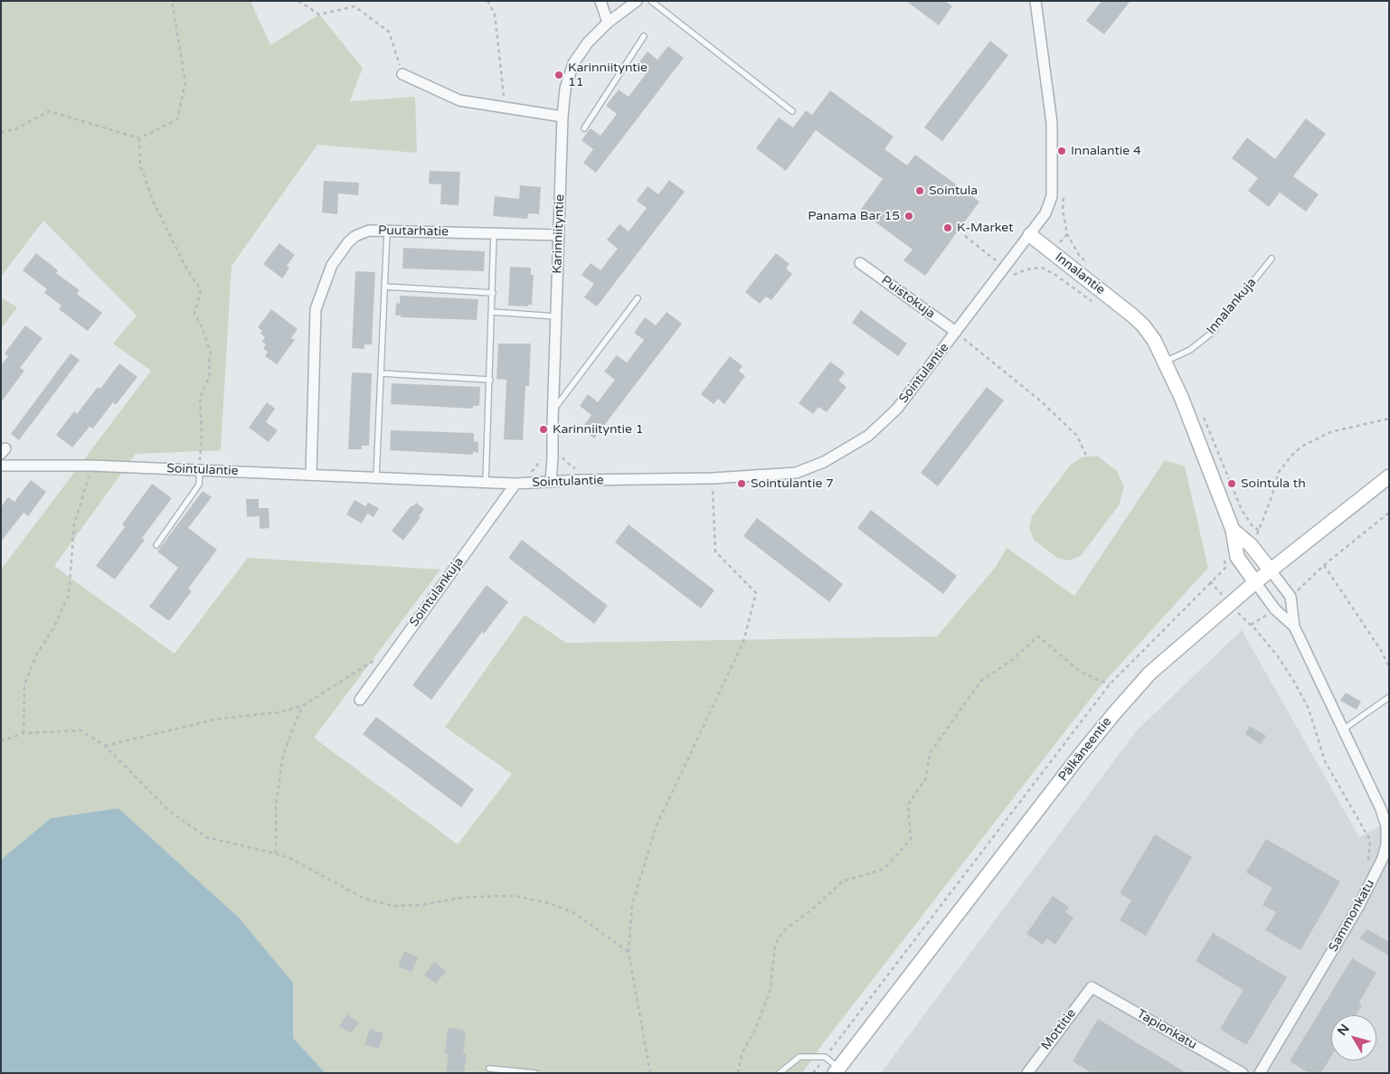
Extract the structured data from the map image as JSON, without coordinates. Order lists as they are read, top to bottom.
{
  "streets": {
    "main road": ["Innalantie", "Pälkäneentie"],
    "street": [
      "Puutarhatie",
      "Karinniityntie",
      "Puistokuja",
      "Sointulantie",
      "Sointulankuja",
      "Sammonkatu",
      "Mottitie",
      "Tapionkatu"
    ],
    "lane": ["Innalankuja"]
  },
  "crossings": [
    ["Puutarhatie", "Karinniityntie"],
    ["Puutarhatie", "Sointulantie"],
    ["Karinniityntie", "Sointulantie"],
    ["Innalantie", "Innalankuja"],
    ["Innalantie", "Sointulantie"],
    ["Innalantie", "Pälkäneentie"],
    ["Innalantie", "Sammonkatu"],
    ["Puistokuja", "Sointulantie"],
    ["Sointulantie", "Sointulankuja"],
    ["Pälkäneentie", "Sammonkatu"],
    ["Mottitie", "Tapionkatu"]
  ],
  "places": [
    "Karinniityntie 11",
    "Innalantie 4",
    "Sointula",
    "Panama Bar 15",
    "K-Market",
    "Karinniityntie 1",
    "Sointulantie 7",
    "Sointula th"
  ],
  "north": "top left"
}
